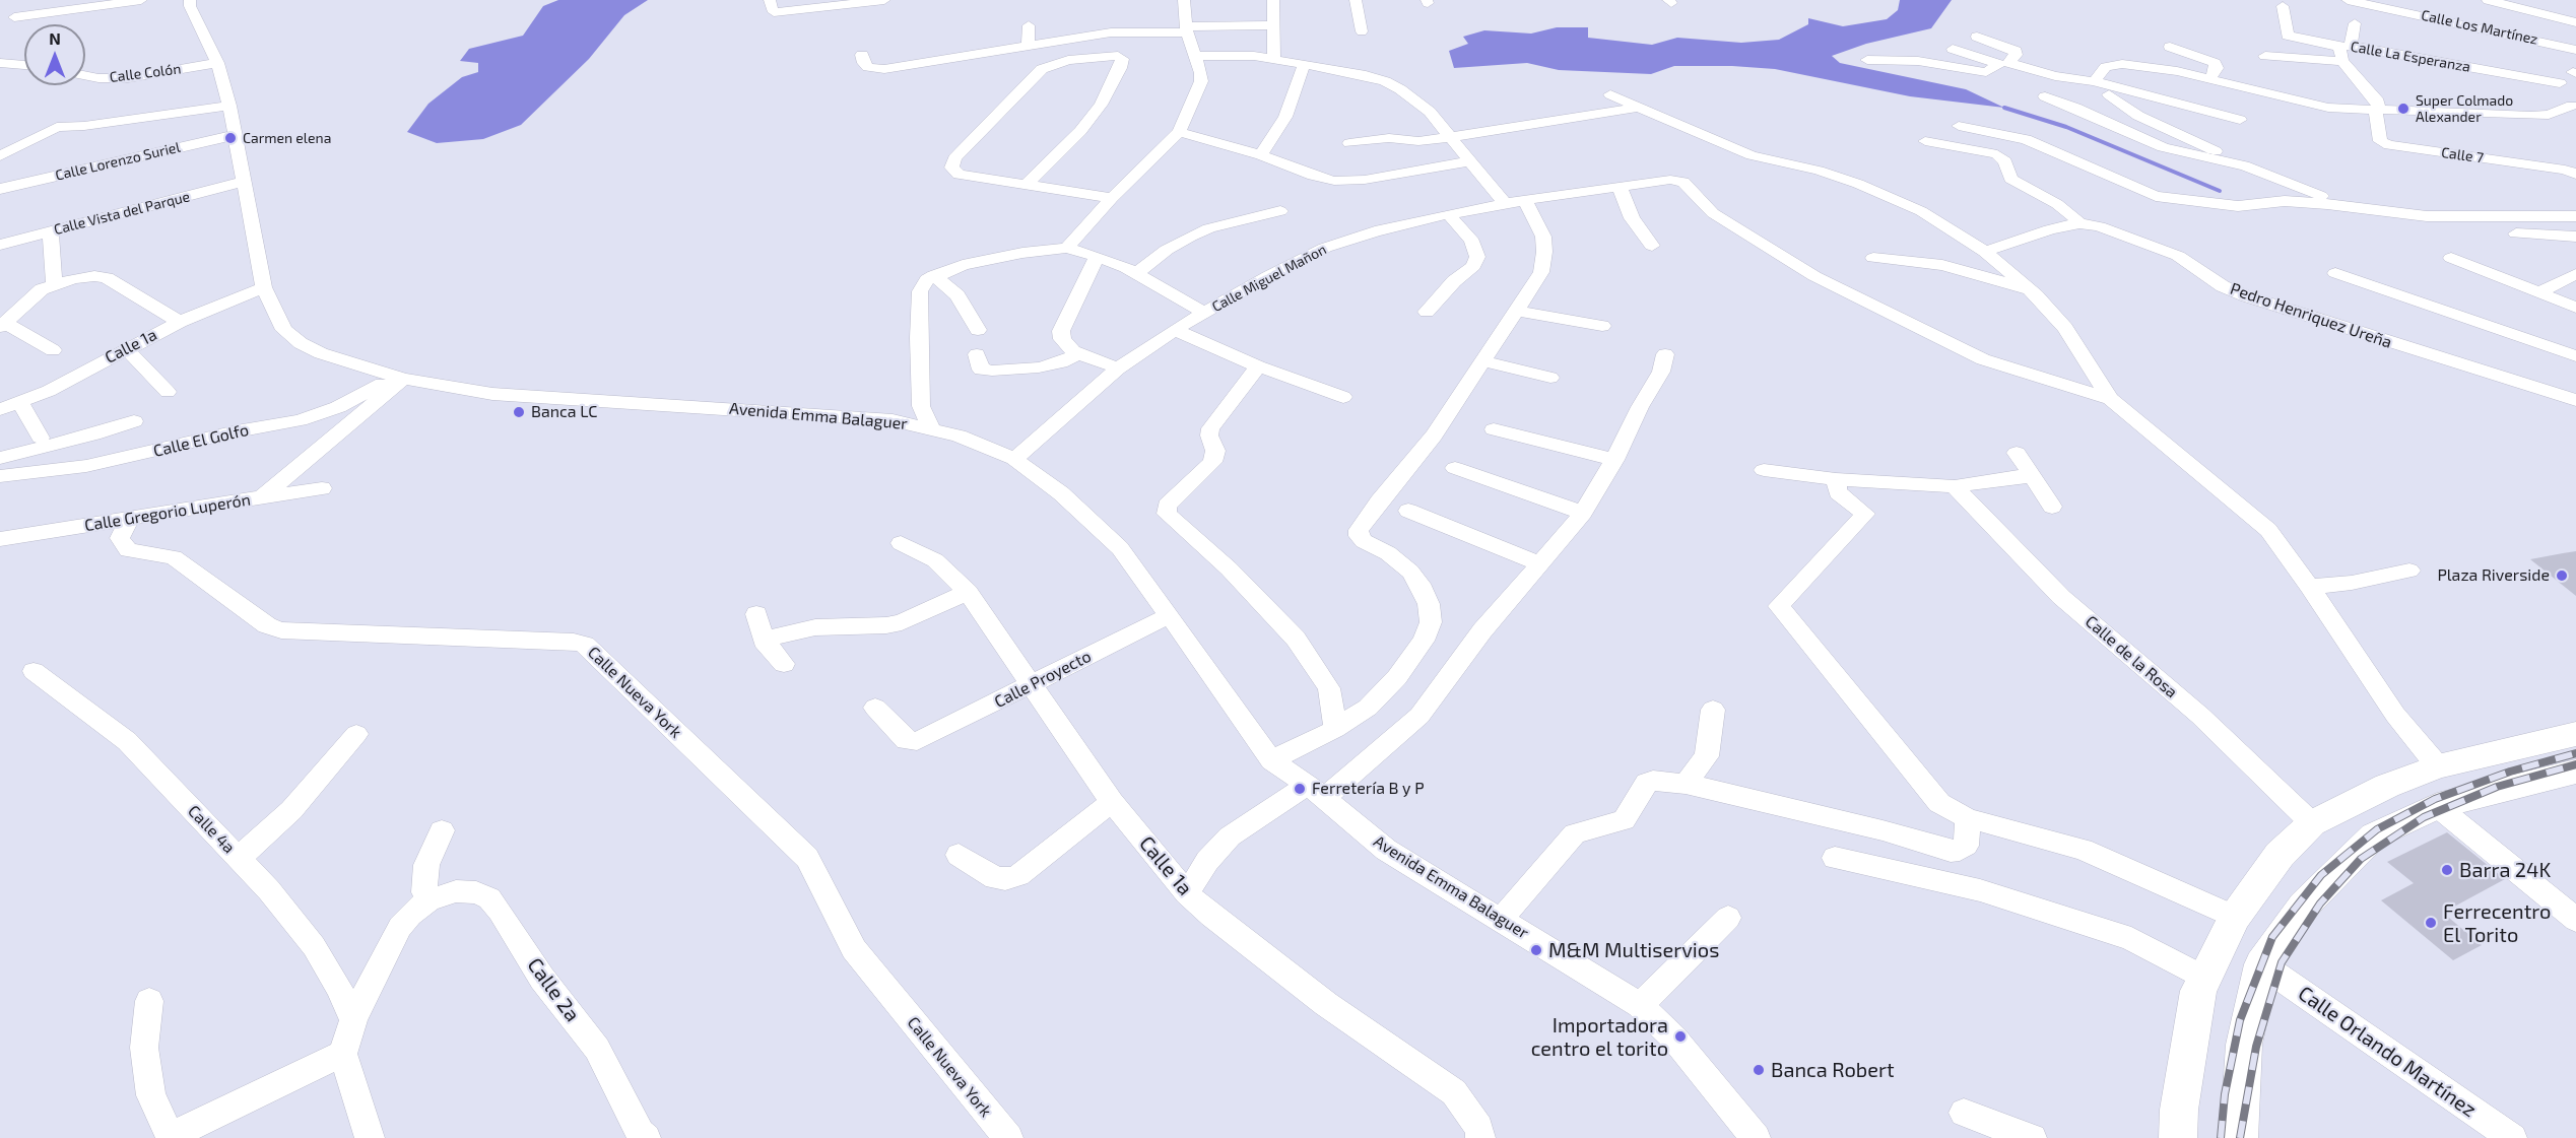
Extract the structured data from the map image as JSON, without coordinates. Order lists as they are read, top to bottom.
{
  "streets": {
    "street": [
      "Calle Los Martínez",
      "Calle La Esperanza",
      "Calle Colón",
      "Calle 7",
      "Calle Lorenzo Suriel",
      "Calle Vista del Parque",
      "Calle Miguel Mañon",
      "Pedro Henriquez Ureña",
      "Calle 1a",
      "Avenida Emma Balaguer",
      "Calle El Golfo",
      "Calle Gregorio Luperón",
      "Calle de la Rosa",
      "Calle Proyecto",
      "Calle Nueva York",
      "Calle 4a",
      "Calle 2a",
      "Calle Orlando Martínez"
    ]
  },
  "crossings": [
    ["Calle La Esperanza", "Calle 7"],
    ["Calle Colón", "Avenida Emma Balaguer"],
    ["Calle Lorenzo Suriel", "Avenida Emma Balaguer"],
    ["Calle Vista del Parque", "Avenida Emma Balaguer"],
    ["Calle Miguel Mañon", "Avenida Emma Balaguer"],
    ["Calle 1a", "Avenida Emma Balaguer"],
    ["Calle 1a", "Calle Proyecto"],
    ["Avenida Emma Balaguer", "Calle El Golfo"],
    ["Avenida Emma Balaguer", "Calle Gregorio Luperón"],
    ["Avenida Emma Balaguer", "Calle Proyecto"],
    ["Calle El Golfo", "Calle Gregorio Luperón"],
    ["Calle Gregorio Luperón", "Calle Nueva York"]
  ],
  "places": [
    "Super Colmado Alexander",
    "Carmen elena",
    "Banca LC",
    "Plaza Riverside",
    "Ferretería B y P",
    "Barra 24K",
    "Ferrecentro El Torito",
    "M&M Multiservios",
    "Importadora centro el torito",
    "Banca Robert"
  ],
  "north": "top"
}
